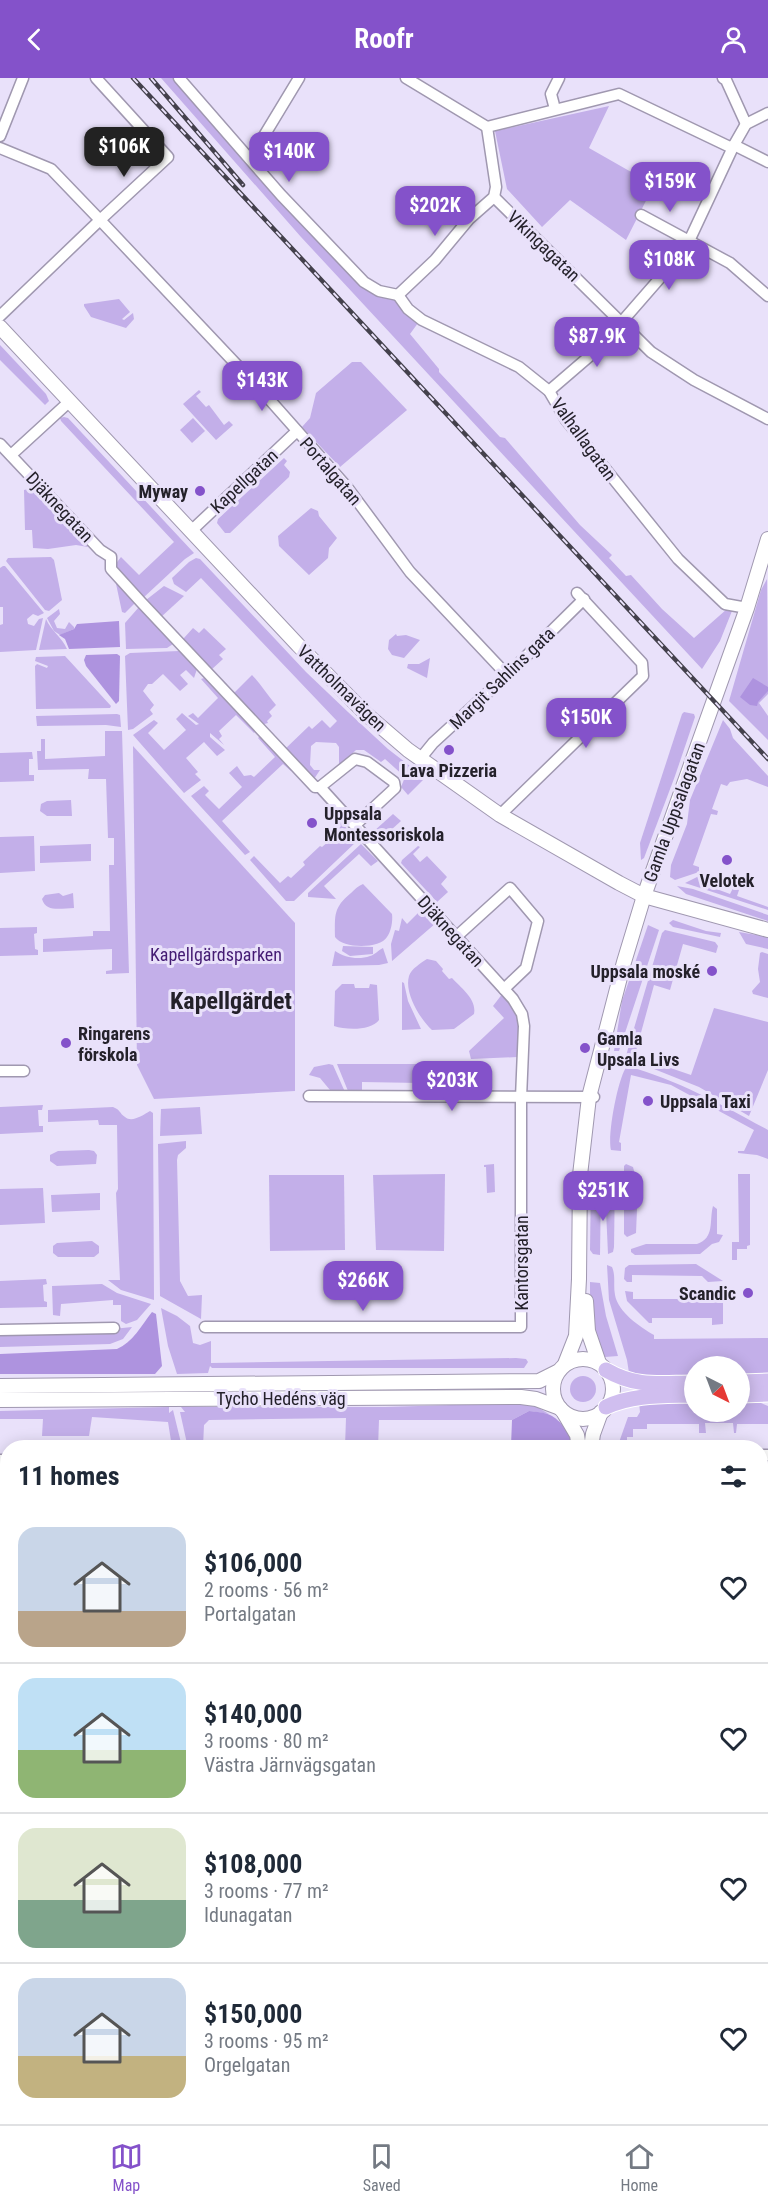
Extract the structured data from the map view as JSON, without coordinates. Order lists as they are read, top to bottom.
{
  "streets": {
    "main road": ["Vattholmavägen", "Gamla Uppsalagatan", "Tycho Hedéns väg"],
    "street": [
      "Vikingagatan",
      "Valhallagatan",
      "Portalgatan",
      "Kapellgatan",
      "Djäknegatan",
      "Margit Sahlins gata",
      "Kantorsgatan"
    ]
  },
  "crossings": [
    ["Valhallagatan", "Gamla Uppsalagatan"],
    ["Portalgatan", "Kapellgatan"],
    ["Portalgatan", "Margit Sahlins gata"],
    ["Kapellgatan", "Vattholmavägen"],
    ["Djäknegatan", "Kantorsgatan"],
    ["Margit Sahlins gata", "Vattholmavägen"],
    ["Vattholmavägen", "Gamla Uppsalagatan"],
    ["Gamla Uppsalagatan", "Tycho Hedéns väg"]
  ],
  "districts": ["Kapellgärdet"],
  "parks": ["Kapellgärdsparken"],
  "places": [
    "Myway",
    "Lava Pizzeria",
    "Uppsala Montessoriskola",
    "Velotek",
    "Uppsala moské",
    "Ringarens förskola",
    "Gamla Upsala Livs",
    "Uppsala Taxi",
    "Scandic"
  ],
  "north": "bottom right",
  "page": {
    "header": "Roofr",
    "price": [
      "$106K",
      "$140K",
      "$159K",
      "$202K",
      "$108K",
      "$87.9K",
      "$143K",
      "$150K",
      "$203K",
      "$251K",
      "$266K"
    ],
    "heading": "11 homes",
    "list": [
      {
        "name": "$106,000",
        "note": "2 rooms · 56 m² · Portalgatan"
      },
      {
        "name": "$140,000",
        "note": "3 rooms · 80 m² · Västra Järnvägsgatan"
      },
      {
        "name": "$108,000",
        "note": "3 rooms · 77 m² · Idunagatan"
      },
      {
        "name": "$150,000",
        "note": "3 rooms · 95 m² · Orgelgatan"
      }
    ],
    "tabs": ["Map", "Saved", "Home"]
  }
}
